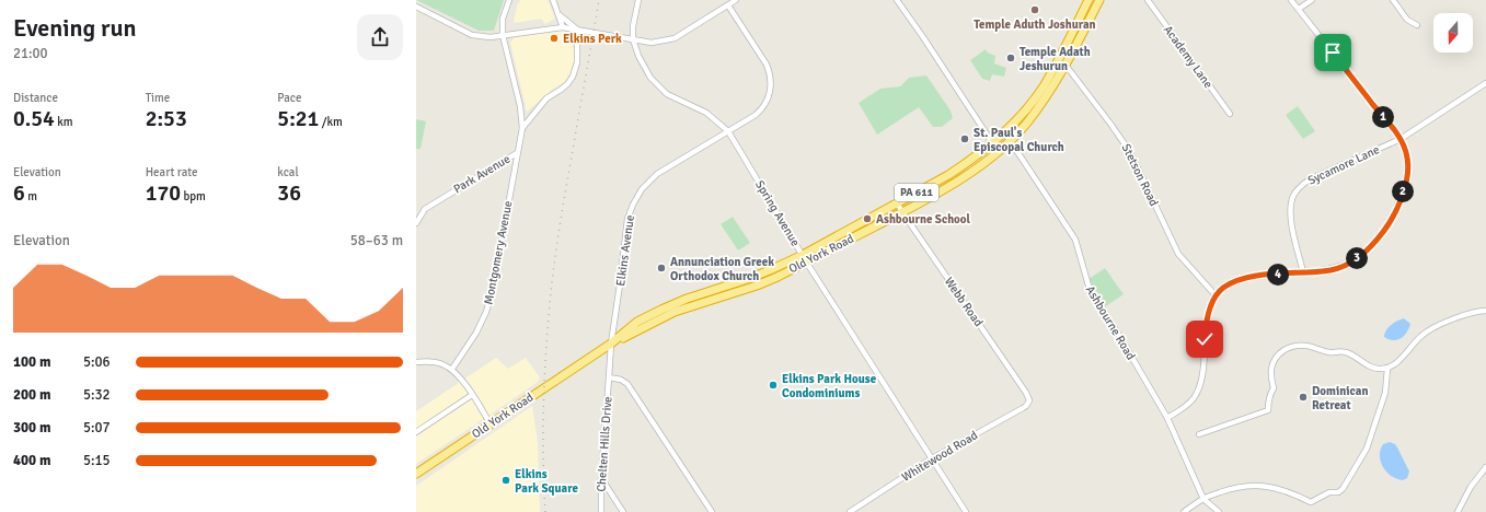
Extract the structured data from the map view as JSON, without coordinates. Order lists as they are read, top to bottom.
{
  "streets": {
    "highway": ["PA 611", "Old York Road"],
    "street": [
      "Academy Lane",
      "Sycamore Lane",
      "Park Avenue",
      "Stetson Road",
      "Spring Avenue",
      "Elkins Avenue",
      "Montgomery Avenue",
      "Webb Road",
      "Ashbourne Road",
      "Chelten Hills Drive",
      "Whitewood Road"
    ]
  },
  "crossings": [
    ["Park Avenue", "Montgomery Avenue"],
    ["Stetson Road", "Old York Road"],
    ["Spring Avenue", "Elkins Avenue"],
    ["Spring Avenue", "Old York Road"],
    ["Spring Avenue", "Whitewood Road"],
    ["Elkins Avenue", "Old York Road"],
    ["Elkins Avenue", "Chelten Hills Drive"],
    ["Old York Road", "Webb Road"],
    ["Old York Road", "Ashbourne Road"],
    ["Webb Road", "Whitewood Road"]
  ],
  "places": [
    "Temple Aduth Joshuran",
    "Elkins Perk",
    "Temple Adath Jeshurun",
    "St. Paul's Episcopal Church",
    "Ashbourne School",
    "Annunciation Greek Orthodox Church",
    "Elkins Park House Condominiums",
    "Dominican Retreat",
    "Elkins Park Square"
  ],
  "north": "bottom",
  "page": {
    "heading": ["Evening run", "21:00"],
    "stats": [
      ["Distance", "0.54 km"],
      ["Time", "2:53"],
      ["Pace", "5:21 /km"],
      ["Elevation", "6 m"],
      ["Heart rate", "170 bpm"],
      ["kcal", "36"]
    ],
    "pins": [
      "1",
      "2",
      "3",
      "4"
    ],
    "chart": ["Elevation", "58–63 m"],
    "list": [
      {
        "name": "100 m",
        "note": "5:06"
      },
      {
        "name": "200 m",
        "note": "5:32"
      },
      {
        "name": "300 m",
        "note": "5:07"
      },
      {
        "name": "400 m",
        "note": "5:15"
      }
    ]
  }
}
